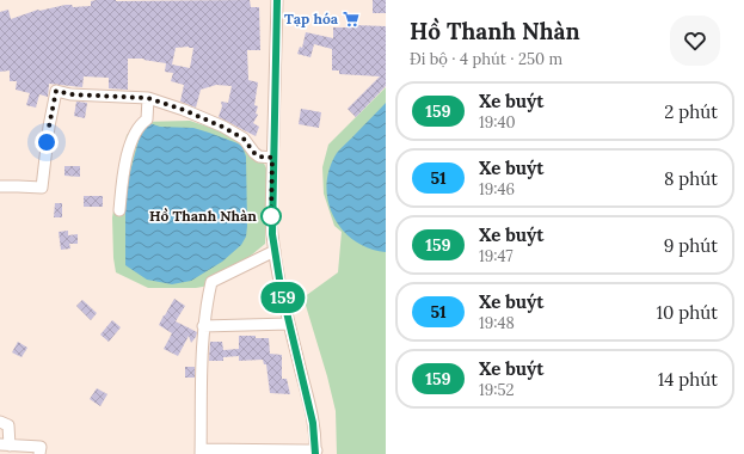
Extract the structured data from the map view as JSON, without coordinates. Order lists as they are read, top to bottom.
{
  "places": {
    "supermarket": ["Tạp hóa"],
    "other": ["Hồ Thanh Nhàn"]
  },
  "lines": ["bus line 159"],
  "page": {
    "on_map": "159",
    "heading": ["Hồ Thanh Nhàn", "Đi bộ · 4 phút · 250 m"],
    "list": [
      {
        "mark": "159",
        "name": "Xe buýt",
        "note": "19:40",
        "value": "2 phút"
      },
      {
        "mark": "51",
        "name": "Xe buýt",
        "note": "19:46",
        "value": "8 phút"
      },
      {
        "mark": "159",
        "name": "Xe buýt",
        "note": "19:47",
        "value": "9 phút"
      },
      {
        "mark": "51",
        "name": "Xe buýt",
        "note": "19:48",
        "value": "10 phút"
      },
      {
        "mark": "159",
        "name": "Xe buýt",
        "note": "19:52",
        "value": "14 phút"
      }
    ]
  }
}
